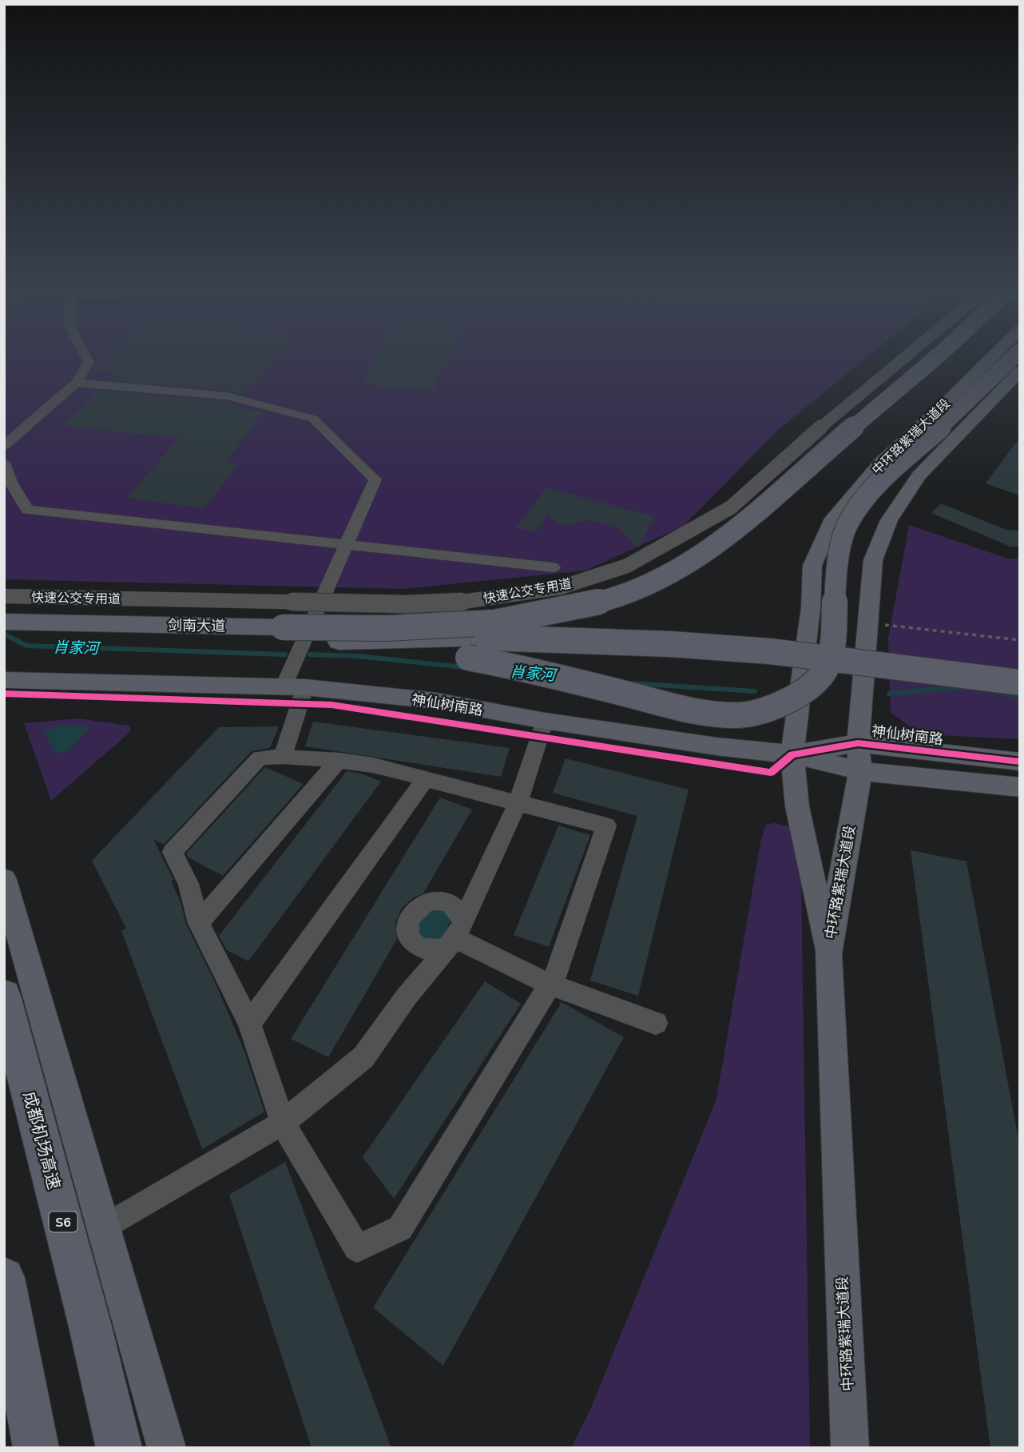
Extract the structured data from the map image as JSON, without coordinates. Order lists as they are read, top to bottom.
{
  "streets": {
    "highway": ["剑南大道", "成都机场高速", "S6"],
    "main road": ["中环路紫瑞大道段", "神仙树南路"],
    "lane": ["快速公交专用道"]
  },
  "crossings": [
    ["中环路紫瑞大道段", "神仙树南路"]
  ],
  "water": ["肖家河"]
}
